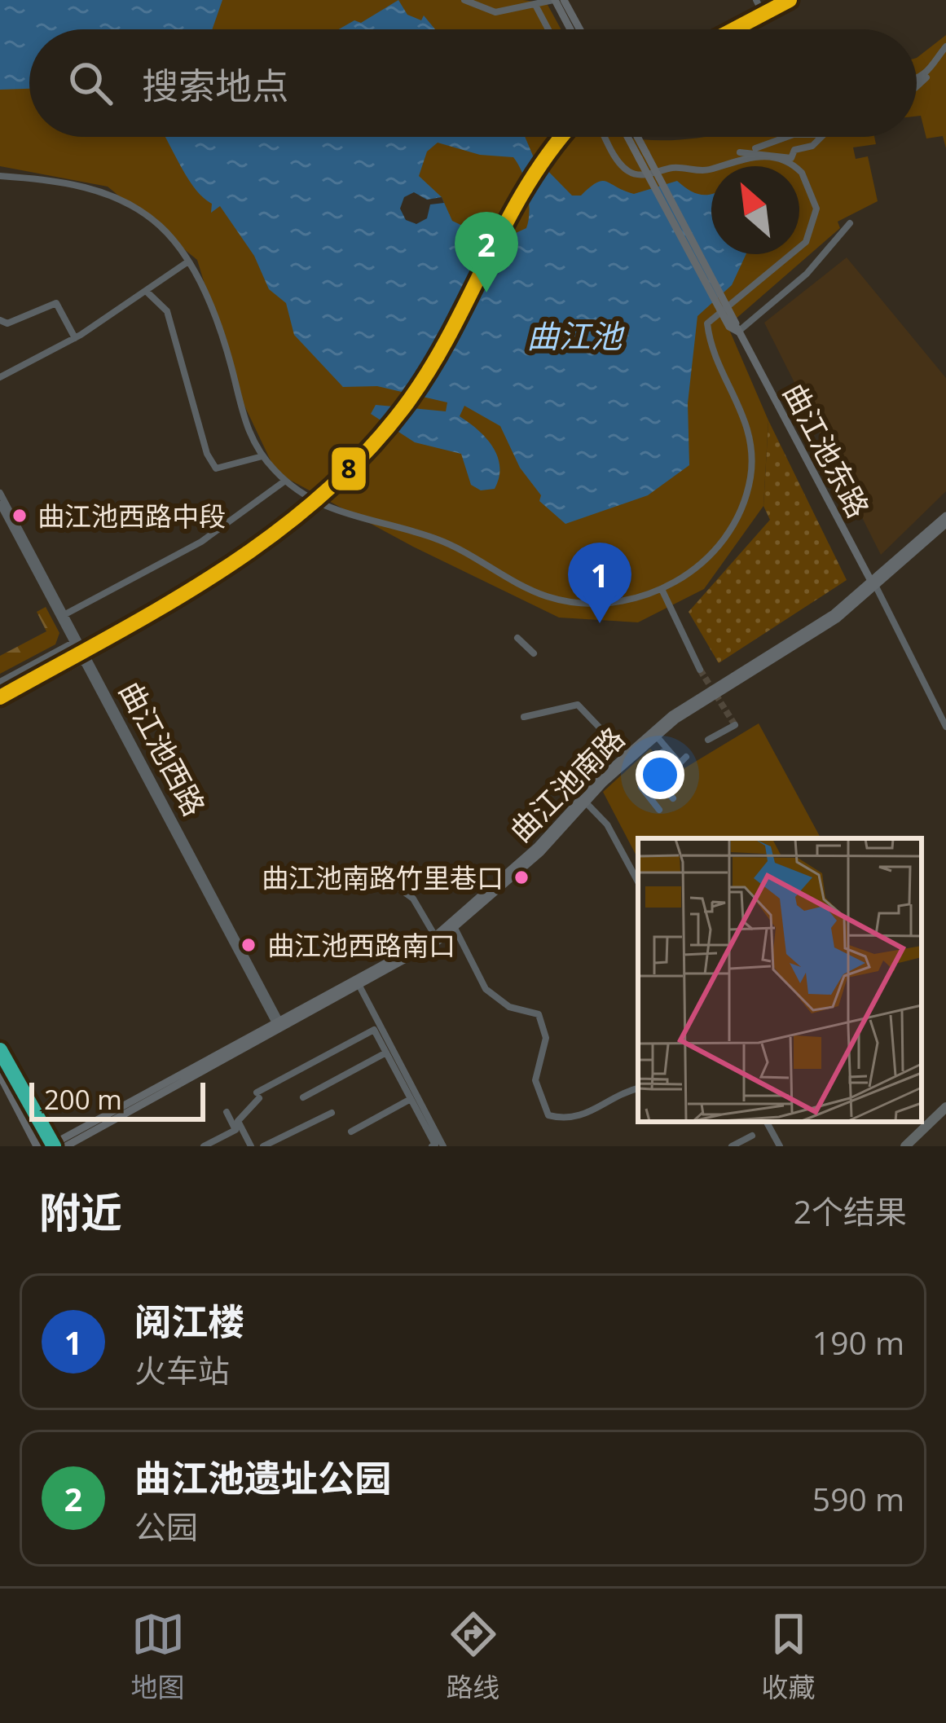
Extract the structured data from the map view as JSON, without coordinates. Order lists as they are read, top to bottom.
{
  "streets": {
    "main road": ["曲江池东路", "曲江池南路"],
    "street": ["曲江池西路"]
  },
  "crossings": [
    ["曲江池东路", "曲江池南路"],
    ["曲江池西路", "曲江池南路"]
  ],
  "water": ["曲江池"],
  "places": ["曲江池西路中段", "曲江池南路竹里巷口", "曲江池西路南口"],
  "lines": ["transit line 8"],
  "scale_bar": "200 m",
  "north": "top left",
  "page": {
    "search": "搜索地点",
    "pins": ["2", "1"],
    "scale": "200 m",
    "heading": ["附近", "2个结果"],
    "list": [
      {
        "mark": "1",
        "name": "阅江楼",
        "note": "火车站",
        "value": "190 m"
      },
      {
        "mark": "2",
        "name": "曲江池遗址公园",
        "note": "公园",
        "value": "590 m"
      }
    ],
    "nav": ["地图", "路线", "收藏"]
  }
}
